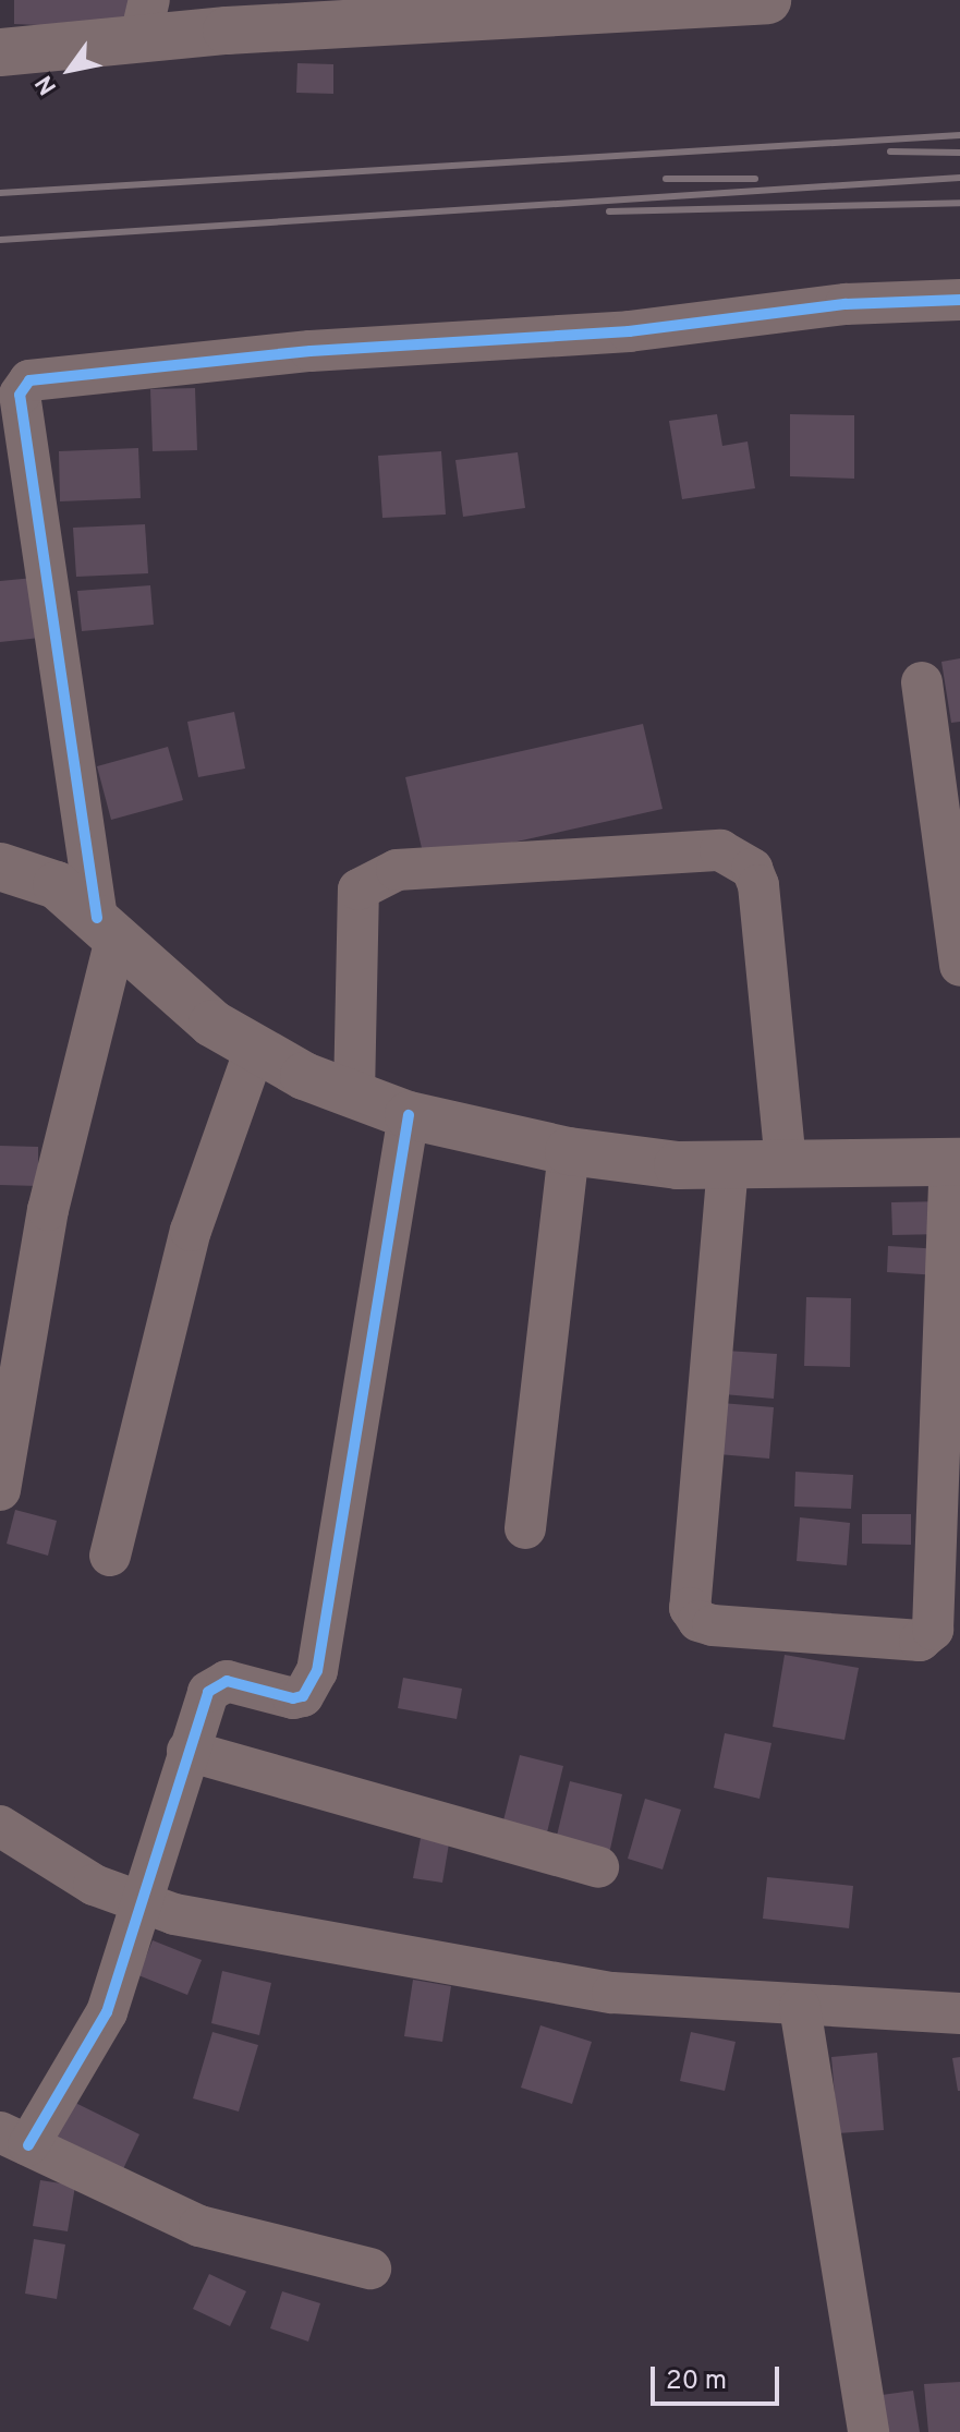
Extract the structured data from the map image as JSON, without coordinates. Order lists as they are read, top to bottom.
{
  "scale_bar": "20 m",
  "north": "bottom left"
}
